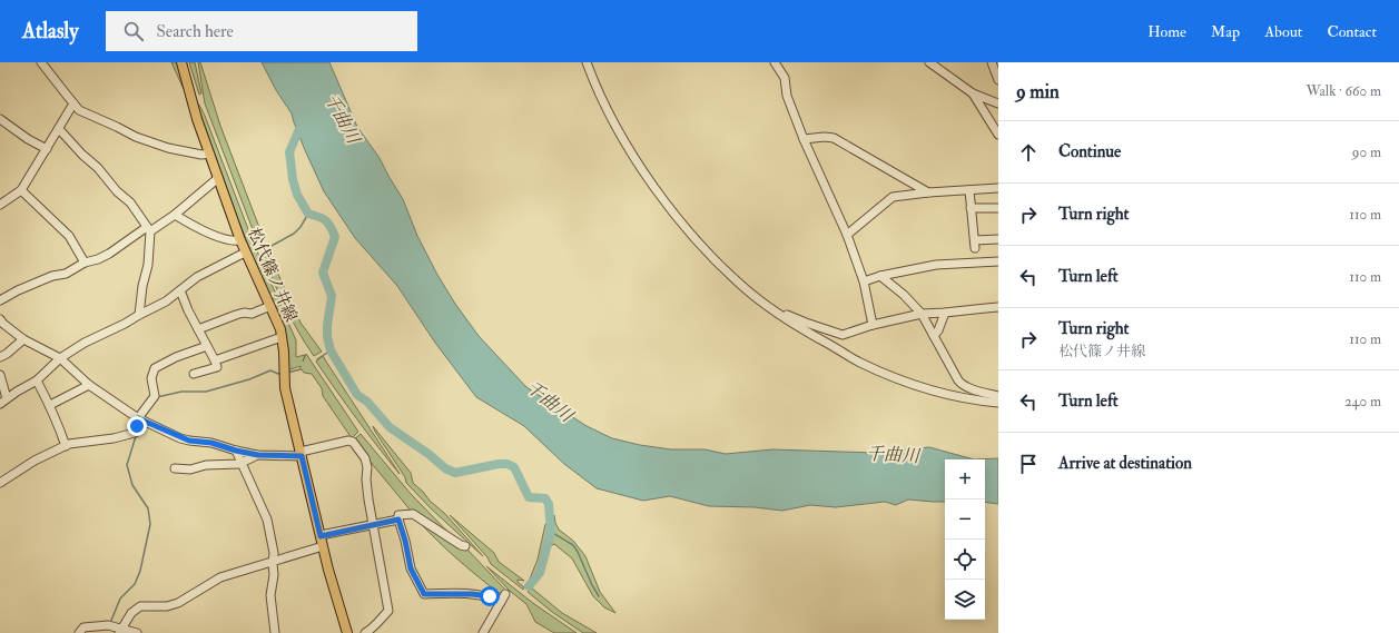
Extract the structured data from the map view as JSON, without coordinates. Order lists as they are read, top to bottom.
{
  "streets": {
    "main road": ["松代篠ノ井線"]
  },
  "water": ["千曲川"],
  "page": {
    "header": "Atlasly",
    "search": "Search here",
    "nav": [
      "Home",
      "Map",
      "About",
      "Contact"
    ],
    "heading": ["9 min", "Walk · 660 m"],
    "list": [
      ["Continue", "90 m"],
      ["Turn right", "110 m"],
      ["Turn left", "110 m"],
      ["Turn right", "松代篠ノ井線", "110 m"],
      ["Turn left", "240 m"],
      "Arrive at destination"
    ],
    "map_buttons": ["+", "−"]
  }
}
